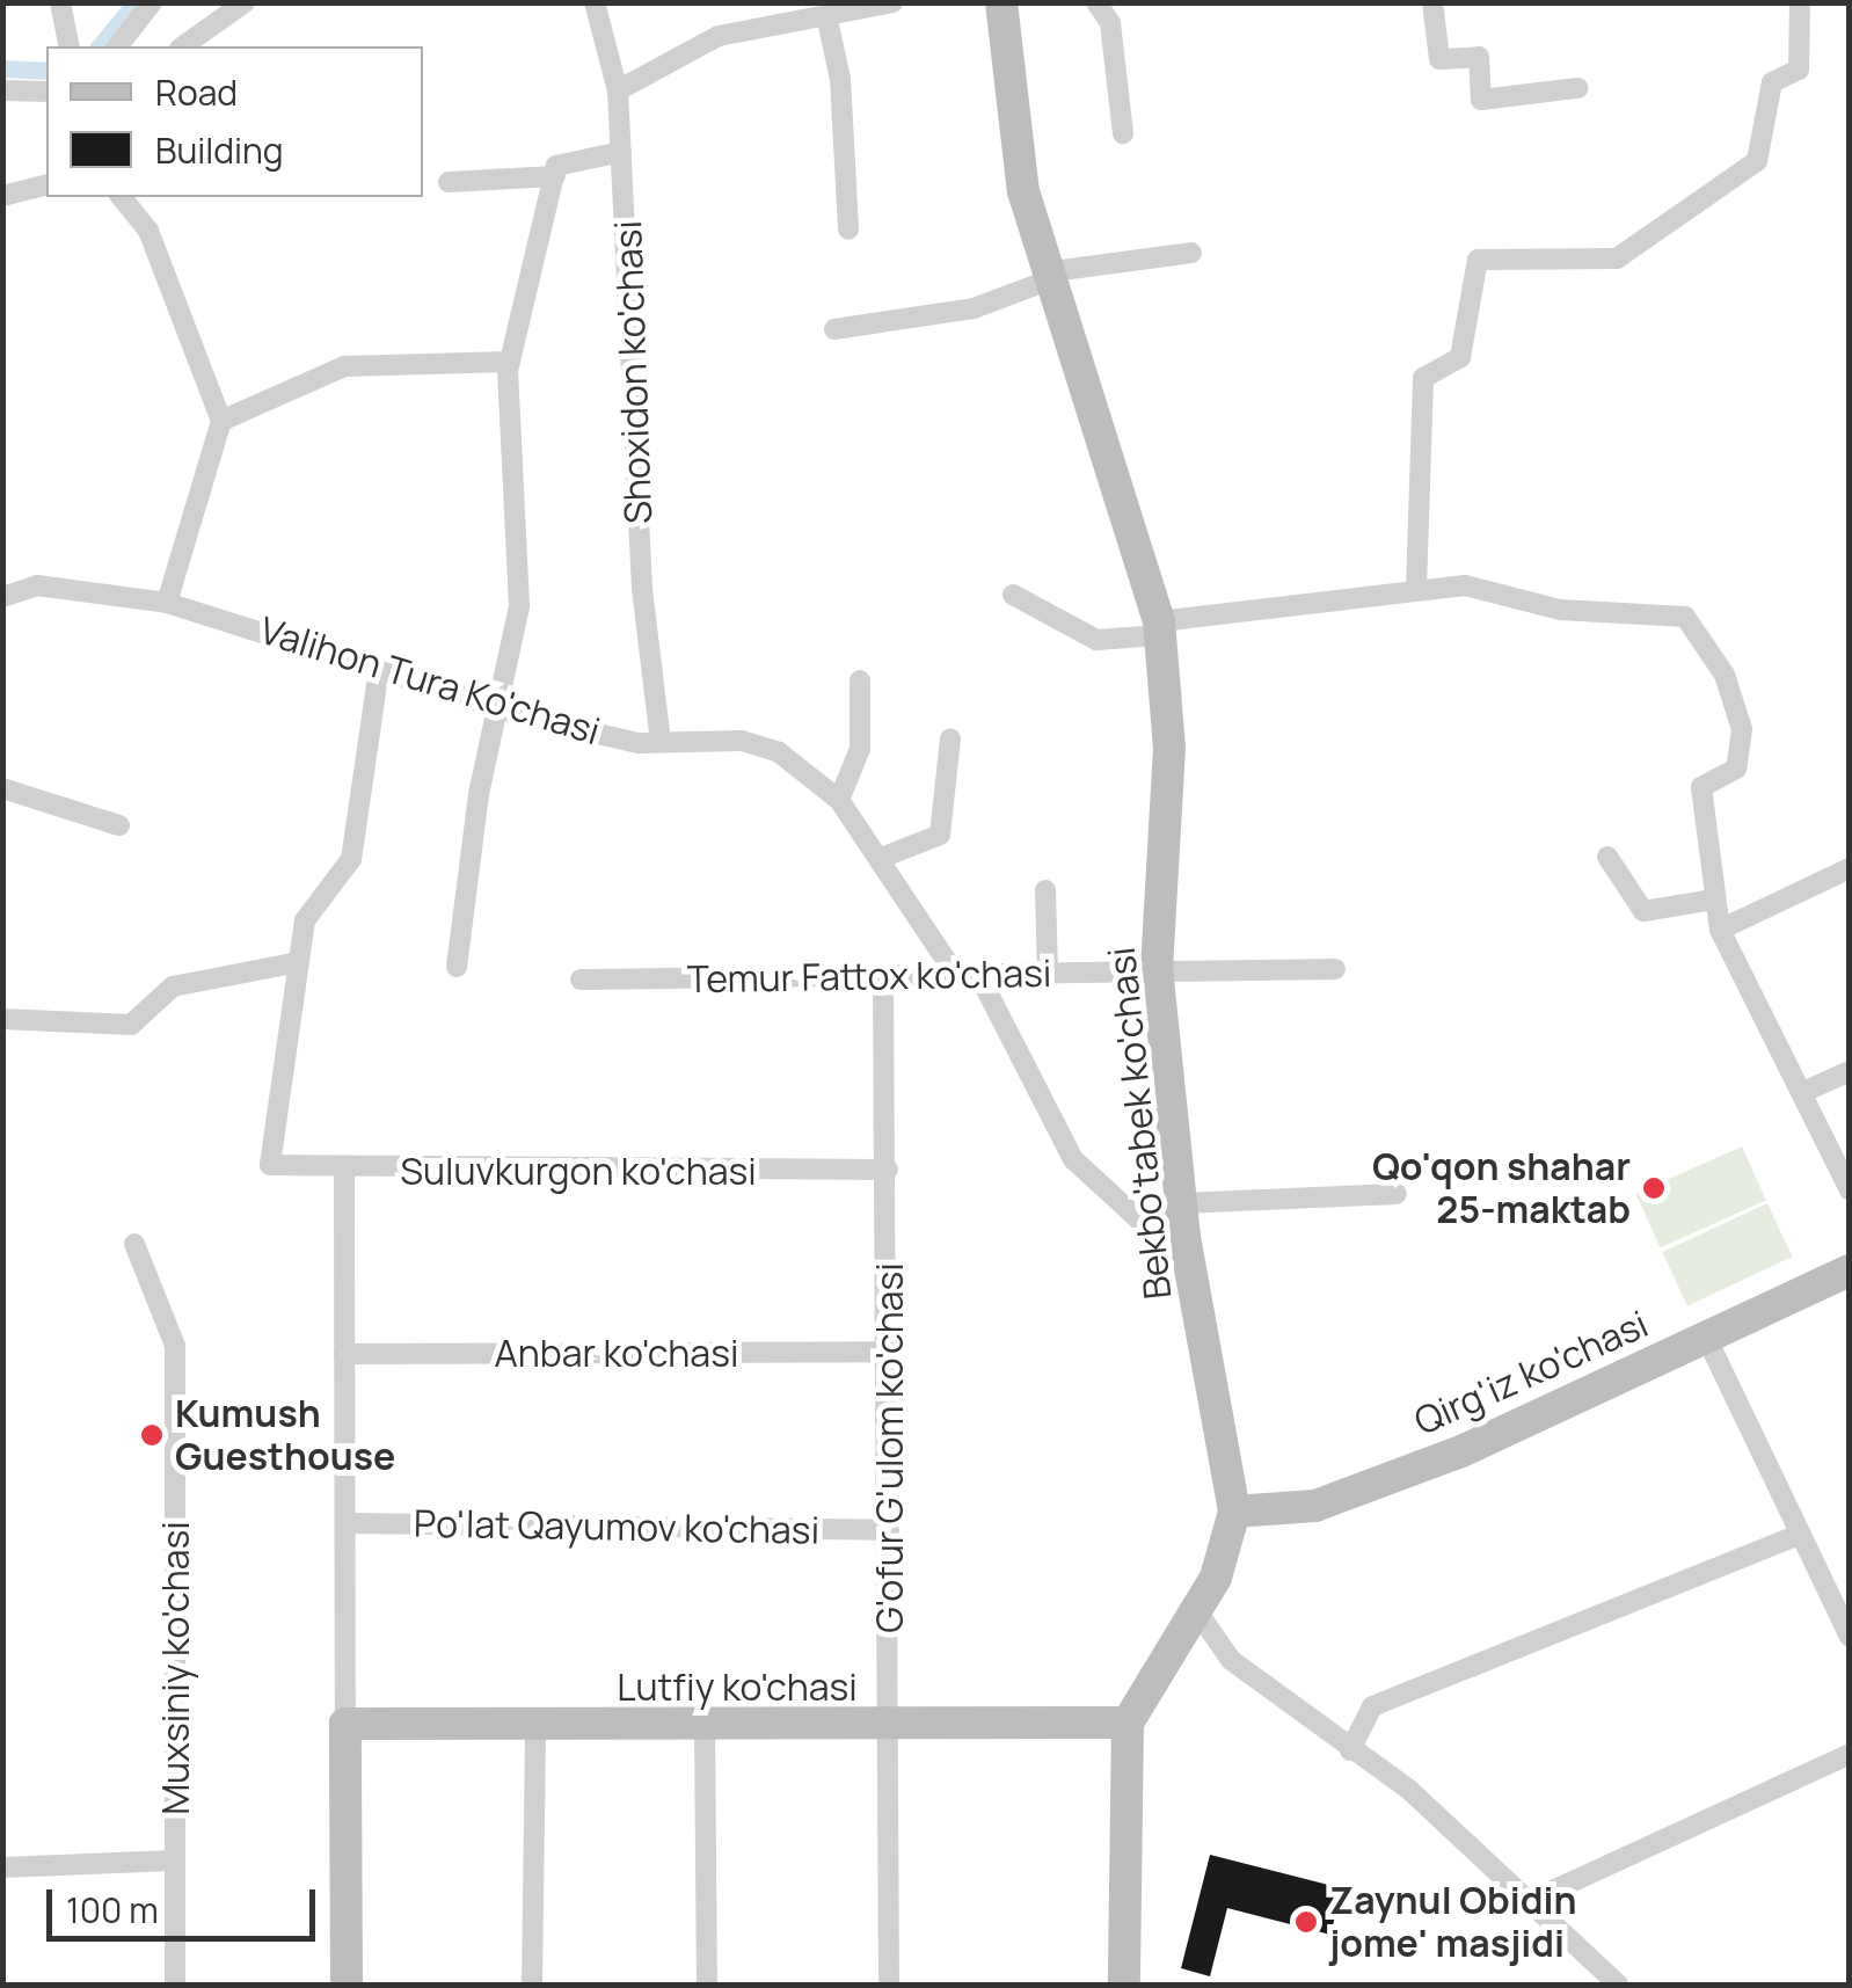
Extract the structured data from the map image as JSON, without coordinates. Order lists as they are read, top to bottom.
{
  "streets": {
    "main road": ["Bekbo'tabek ko'chasi", "Qirg'iz ko'chasi", "Lutfiy ko'chasi"],
    "street": [
      "Shoxidon ko'chasi",
      "Valihon Tura Ko'chasi",
      "Temur Fattox ko'chasi",
      "Suluvkurgon ko'chasi",
      "Anbar ko'chasi",
      "G'ofur G'ulom ko'chasi",
      "Po'lat Qayumov ko'chasi",
      "Muxsiniy ko'chasi"
    ]
  },
  "crossings": [
    ["Shoxidon ko'chasi", "Valihon Tura Ko'chasi"],
    ["Valihon Tura Ko'chasi", "Temur Fattox ko'chasi"],
    ["Valihon Tura Ko'chasi", "Bekbo'tabek ko'chasi"],
    ["Temur Fattox ko'chasi", "Bekbo'tabek ko'chasi"],
    ["Temur Fattox ko'chasi", "G'ofur G'ulom ko'chasi"],
    ["Bekbo'tabek ko'chasi", "Qirg'iz ko'chasi"],
    ["Suluvkurgon ko'chasi", "G'ofur G'ulom ko'chasi"],
    ["Anbar ko'chasi", "G'ofur G'ulom ko'chasi"],
    ["G'ofur G'ulom ko'chasi", "Po'lat Qayumov ko'chasi"],
    ["G'ofur G'ulom ko'chasi", "Lutfiy ko'chasi"]
  ],
  "places": ["Qo'qon shahar 25-maktab", "Kumush Guesthouse", "Zaynul Obidin jome' masjidi"],
  "legend": ["Road", "Building"],
  "scale_bar": "100 m"
}
